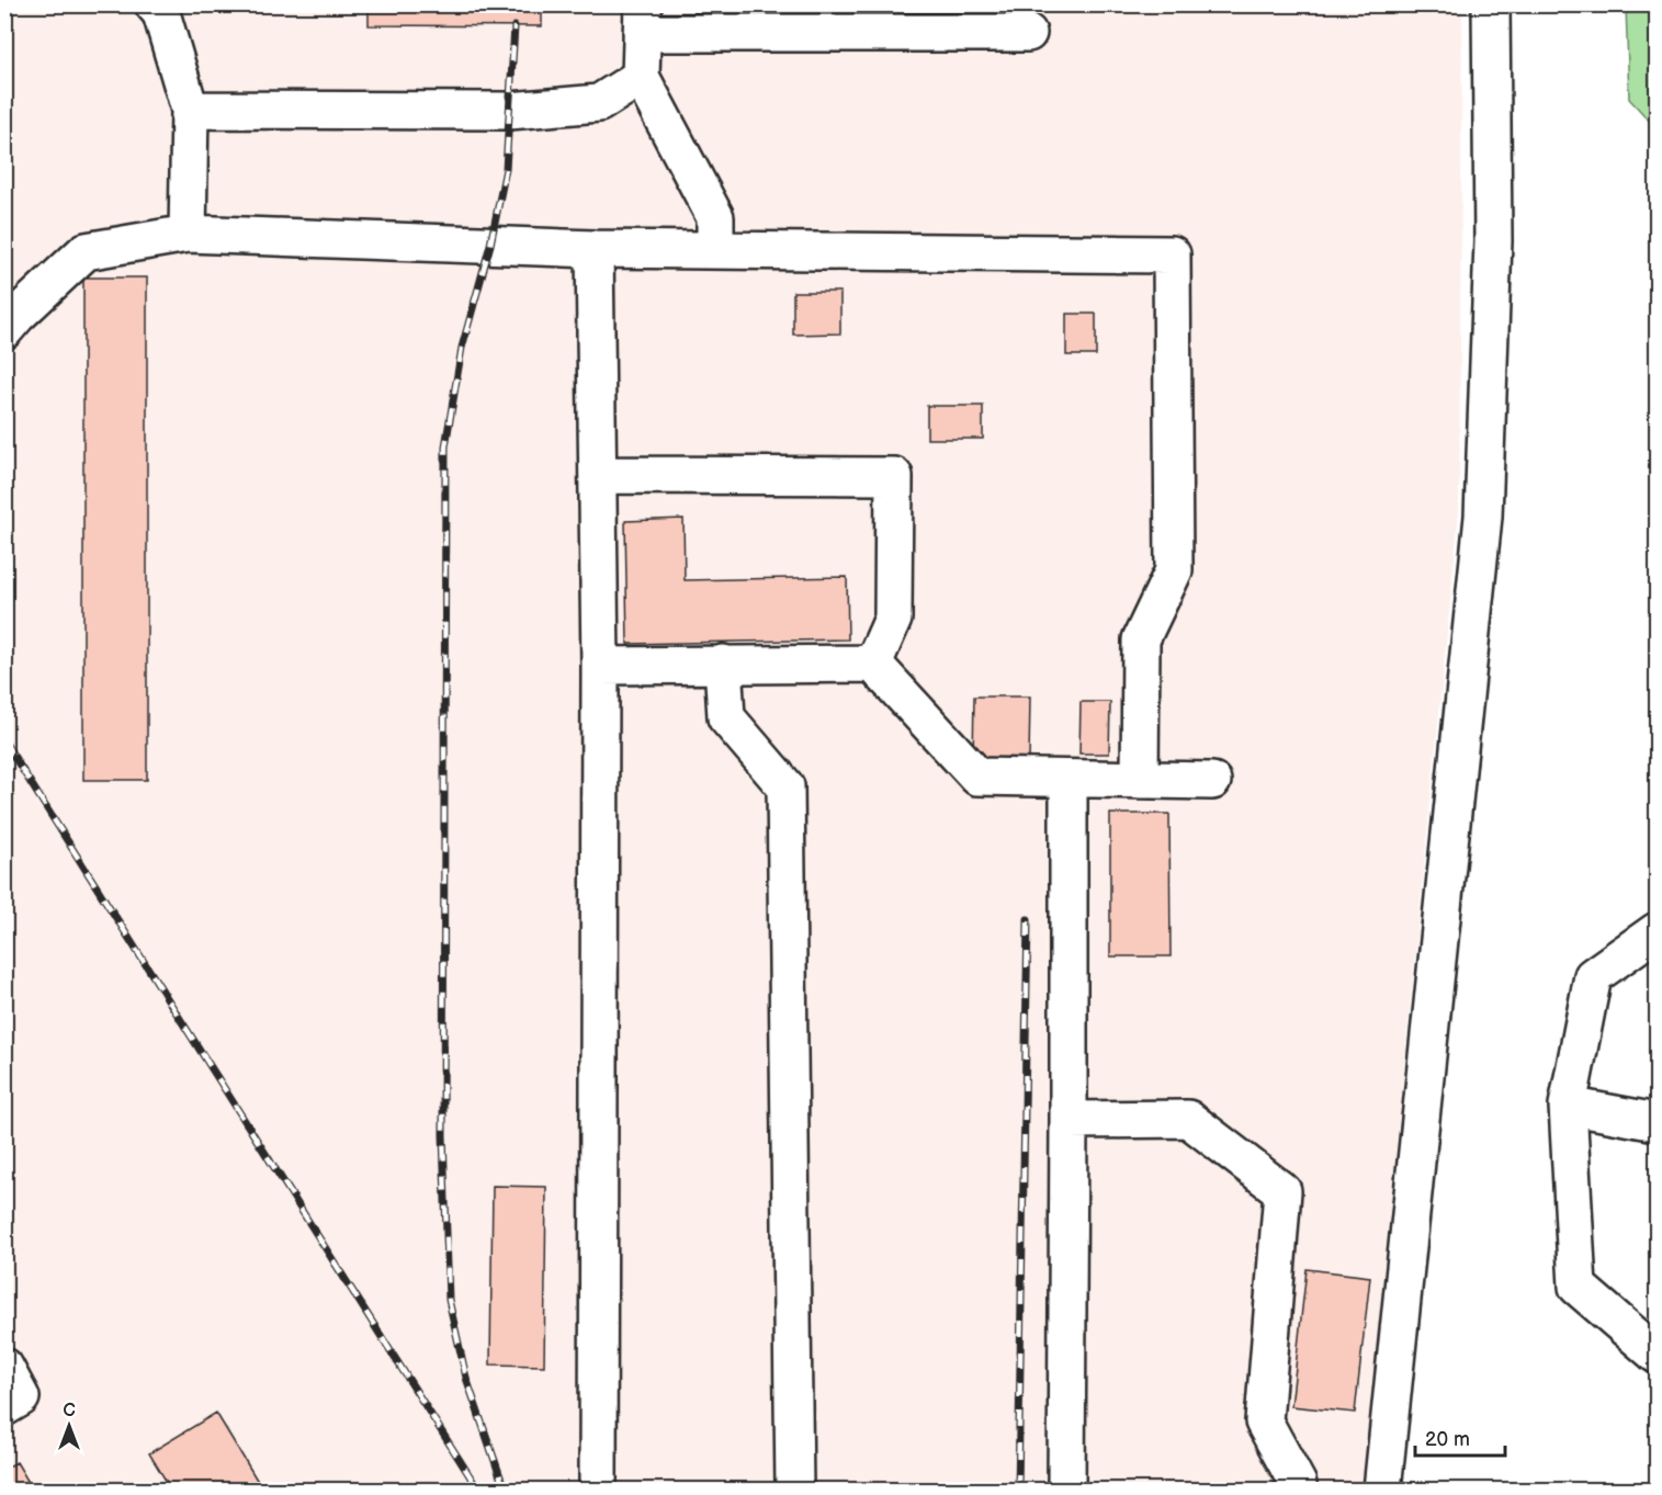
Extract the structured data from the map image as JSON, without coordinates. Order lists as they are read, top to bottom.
{
  "scale_bar": "20 m",
  "north": "top"
}
